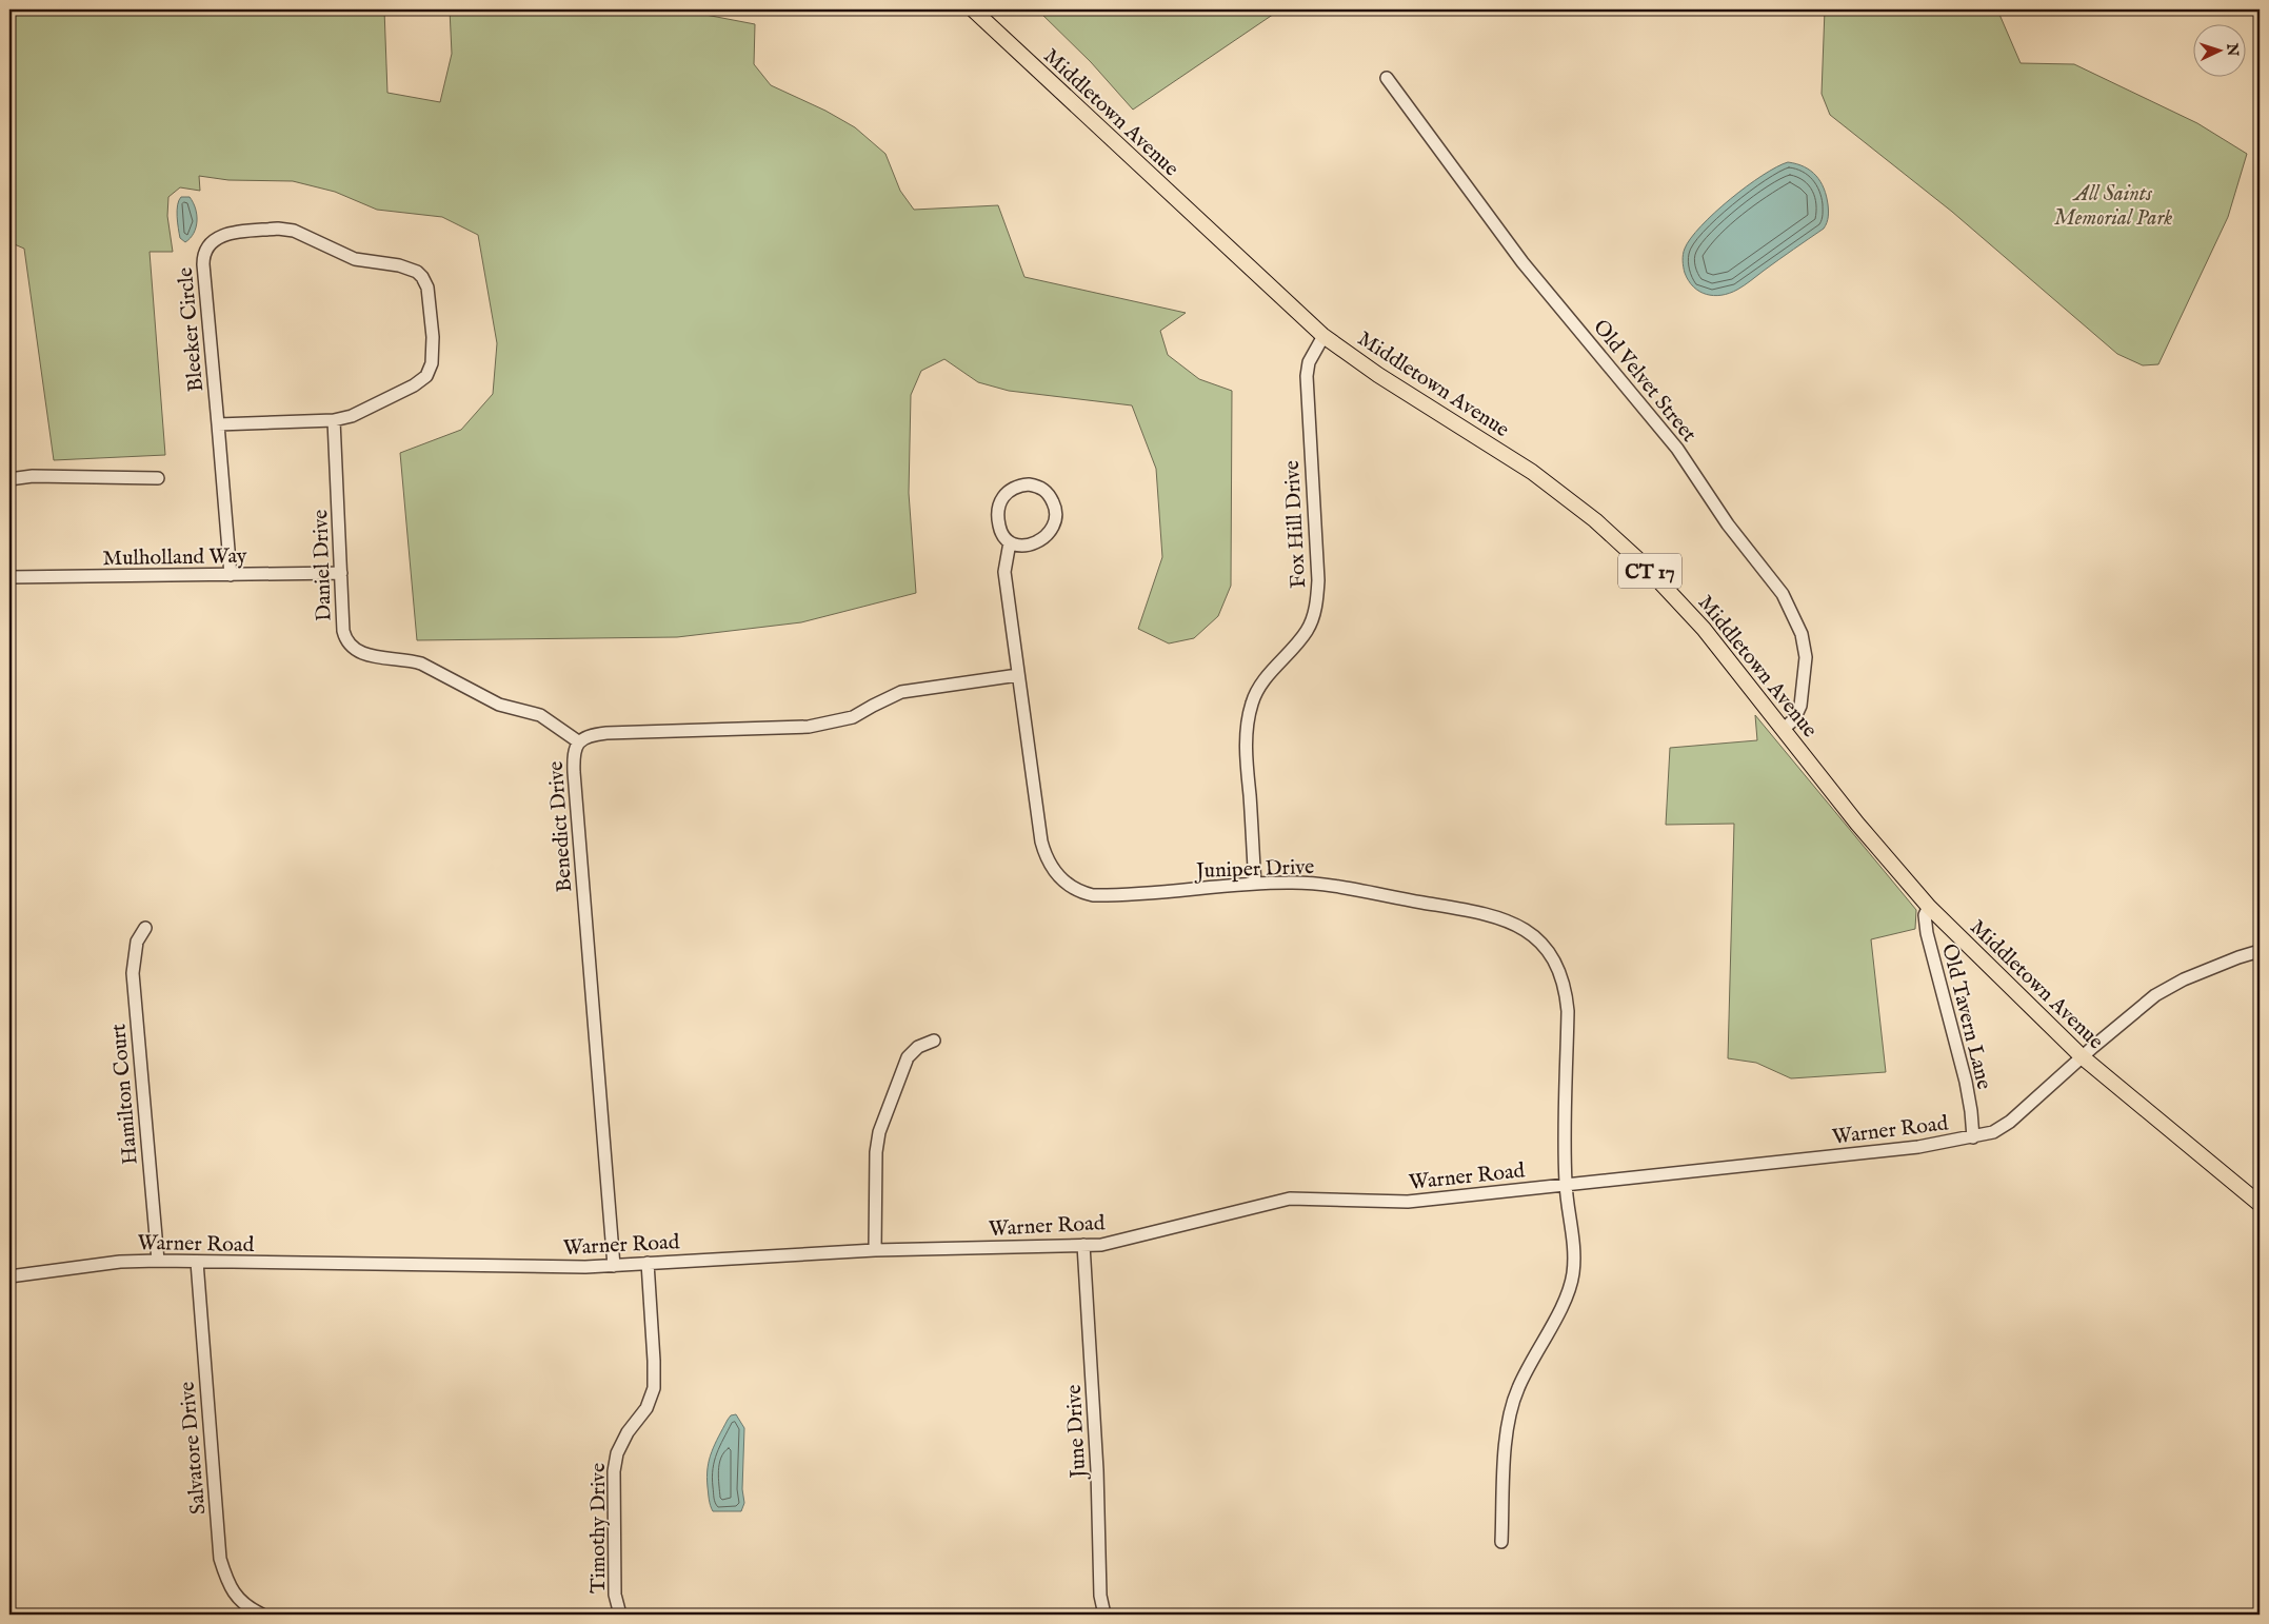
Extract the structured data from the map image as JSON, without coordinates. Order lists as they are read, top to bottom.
{
  "streets": {
    "main road": ["Middletown Avenue", "CT 17"],
    "street": [
      "Bleeker Circle",
      "Old Velvet Street",
      "Fox Hill Drive",
      "Mulholland Way",
      "Daniel Drive",
      "Benedict Drive",
      "Juniper Drive",
      "Old Tavern Lane",
      "Hamilton Court",
      "Warner Road",
      "June Drive",
      "Salvatore Drive",
      "Timothy Drive"
    ]
  },
  "crossings": [
    ["Middletown Avenue", "Old Velvet Street"],
    ["Middletown Avenue", "Fox Hill Drive"],
    ["Middletown Avenue", "Old Tavern Lane"],
    ["Middletown Avenue", "Warner Road"],
    ["Bleeker Circle", "Mulholland Way"],
    ["Bleeker Circle", "Daniel Drive"],
    ["Fox Hill Drive", "Juniper Drive"],
    ["Mulholland Way", "Daniel Drive"],
    ["Daniel Drive", "Benedict Drive"],
    ["Benedict Drive", "Juniper Drive"],
    ["Benedict Drive", "Warner Road"],
    ["Juniper Drive", "Warner Road"],
    ["Old Tavern Lane", "Warner Road"],
    ["Hamilton Court", "Warner Road"],
    ["Warner Road", "June Drive"],
    ["Warner Road", "Salvatore Drive"],
    ["Warner Road", "Timothy Drive"]
  ],
  "parks": ["All Saints Memorial Park"],
  "north": "right"
}
